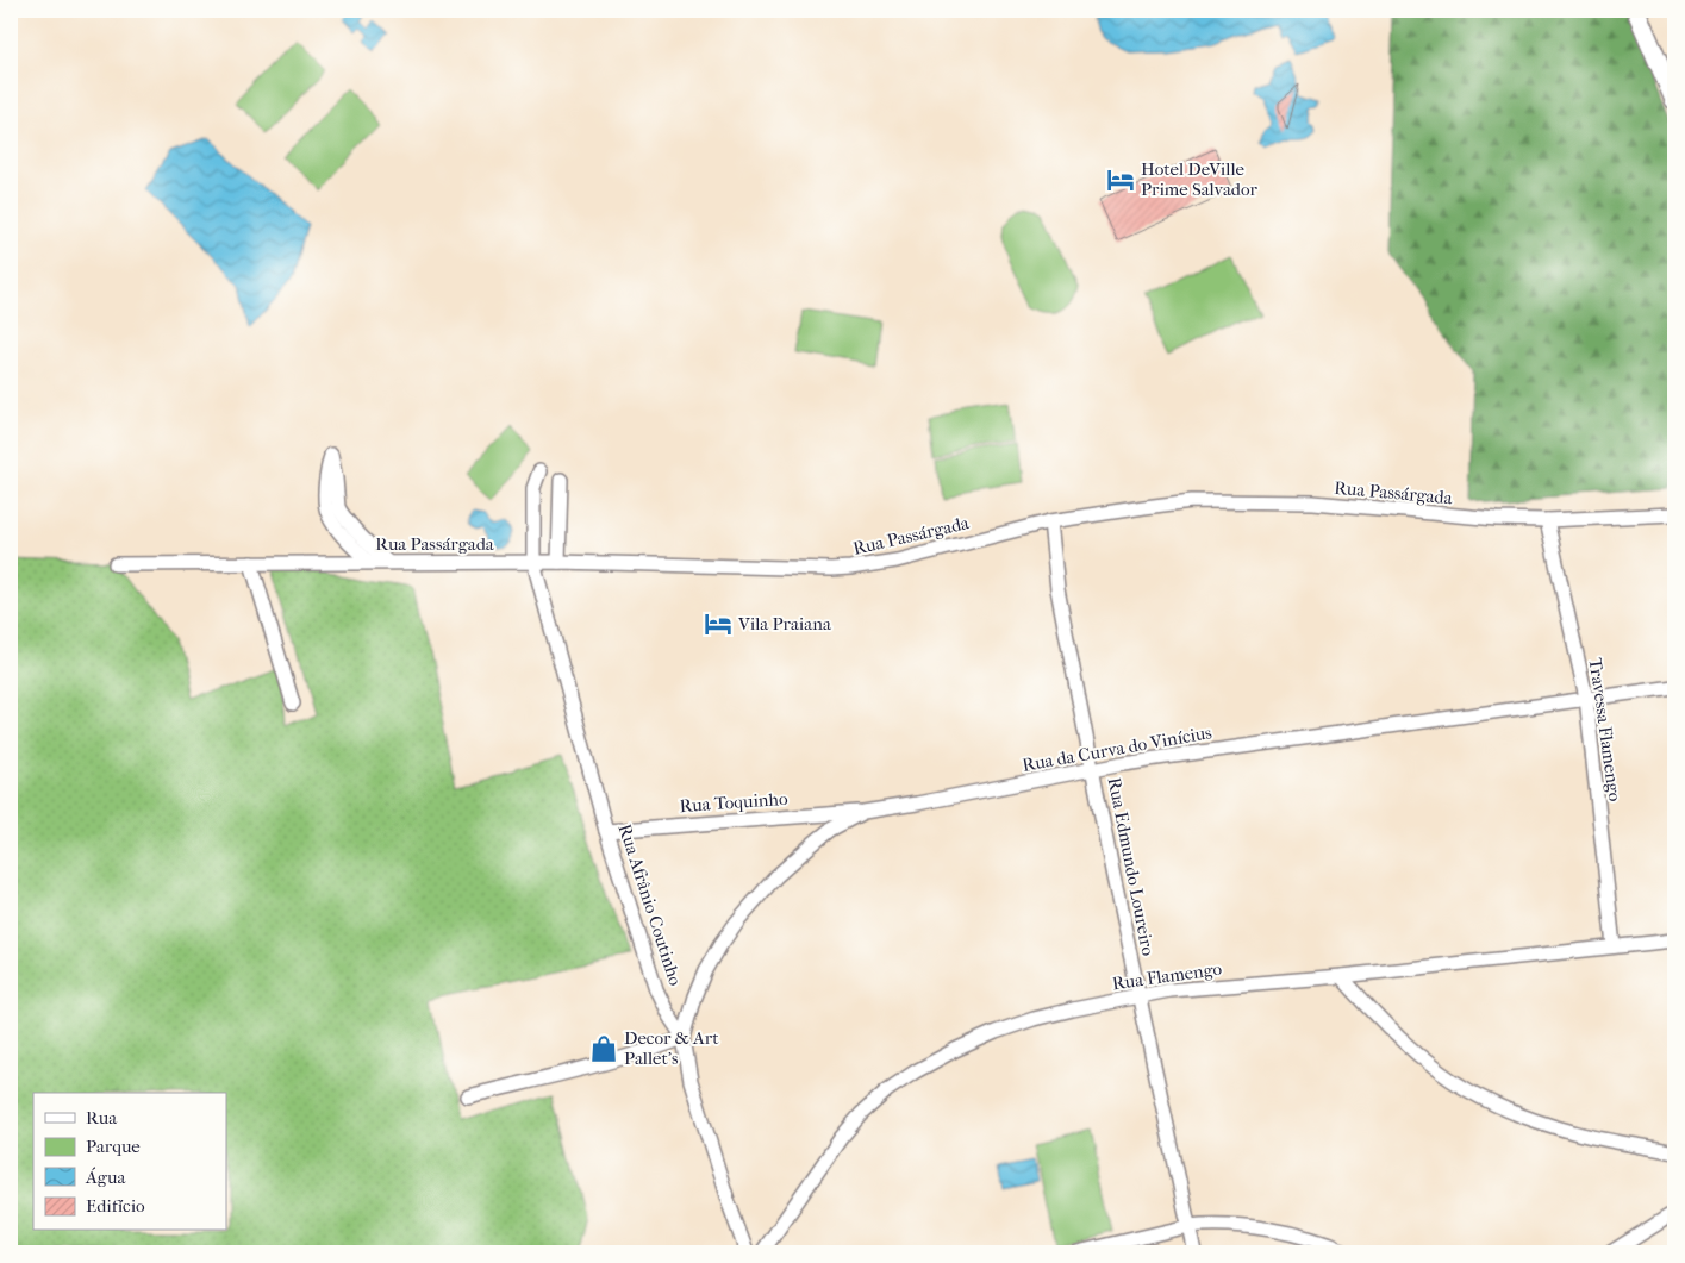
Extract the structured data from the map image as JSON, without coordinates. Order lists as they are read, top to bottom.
{
  "streets": {
    "street": [
      "Rua Passárgada",
      "Travessa Flamengo",
      "Rua da Curva do Vinícius",
      "Rua Toquinho",
      "Rua Edmundo Loureiro",
      "Rua Afrânio Coutinho",
      "Rua Flamengo"
    ]
  },
  "crossings": [
    ["Rua Passárgada", "Travessa Flamengo"],
    ["Rua Passárgada", "Rua Edmundo Loureiro"],
    ["Rua Passárgada", "Rua Afrânio Coutinho"],
    ["Travessa Flamengo", "Rua da Curva do Vinícius"],
    ["Travessa Flamengo", "Rua Flamengo"],
    ["Rua da Curva do Vinícius", "Rua Toquinho"],
    ["Rua da Curva do Vinícius", "Rua Edmundo Loureiro"],
    ["Rua da Curva do Vinícius", "Rua Afrânio Coutinho"],
    ["Rua Toquinho", "Rua Afrânio Coutinho"],
    ["Rua Edmundo Loureiro", "Rua Flamengo"]
  ],
  "places": {
    "hotel": ["Hotel DeVille Prime Salvador", "Vila Praiana"],
    "shop": ["Decor & Art Pallet's"]
  },
  "legend": [
    "Rua",
    "Parque",
    "Água",
    "Edifício"
  ]
}
